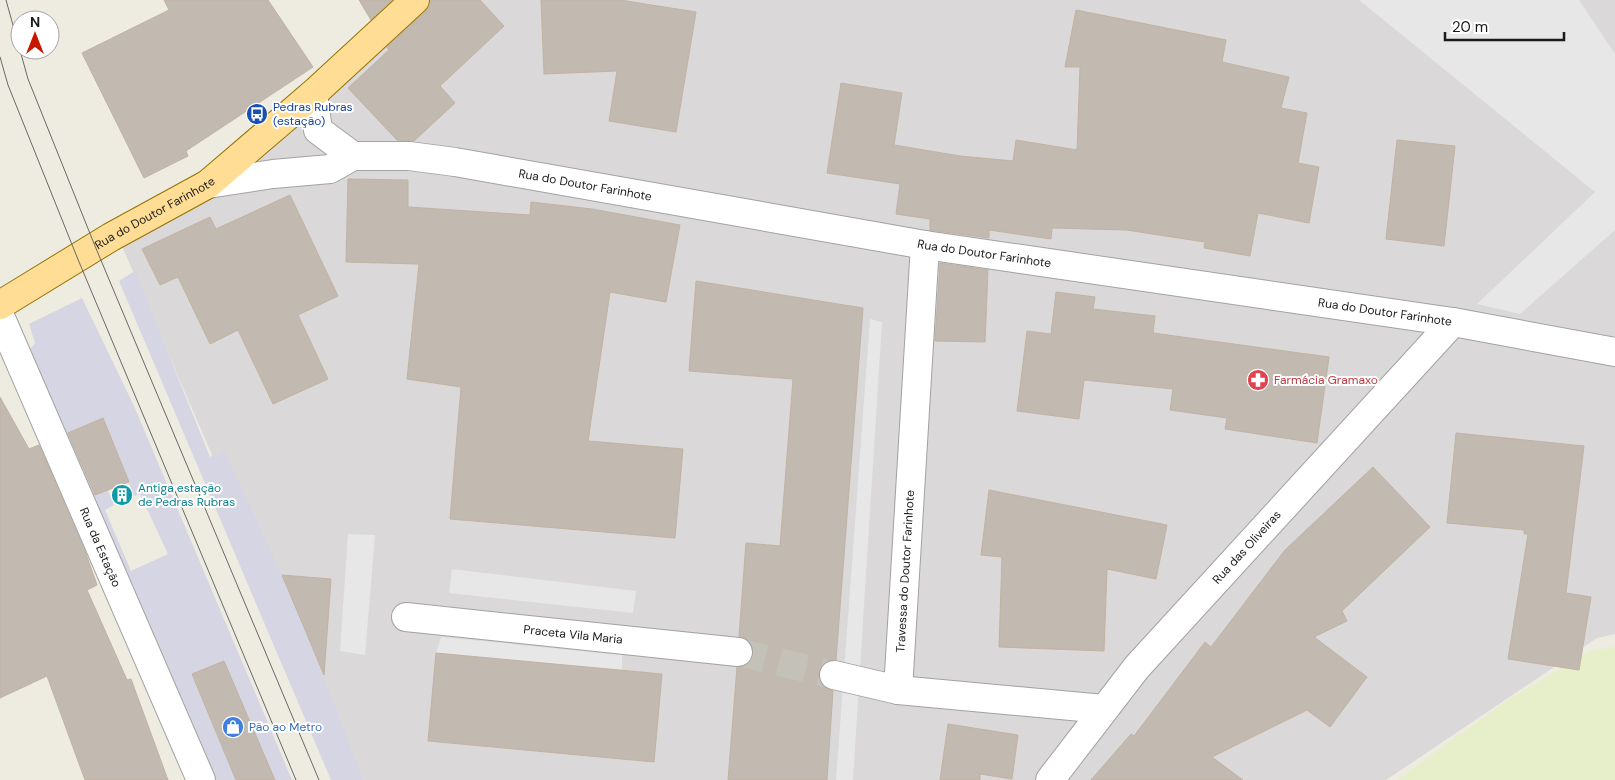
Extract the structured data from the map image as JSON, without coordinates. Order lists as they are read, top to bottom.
{
  "streets": {
    "main road": ["Rua do Doutor Farinhote"],
    "street": [
      "Rua das Oliveiras",
      "Rua da Estação",
      "Travessa do Doutor Farinhote",
      "Praceta Vila Maria"
    ]
  },
  "crossings": [
    ["Rua do Doutor Farinhote", "Rua das Oliveiras"],
    ["Rua do Doutor Farinhote", "Travessa do Doutor Farinhote"]
  ],
  "places": {
    "bus stop": ["Pedras Rubras (estação)"],
    "pharmacy": ["Farmácia Gramaxo"],
    "building": ["Antiga estação de Pedras Rubras"],
    "shop": ["Pão ao Metro"]
  },
  "scale_bar": "20 m",
  "north": "top"
}
